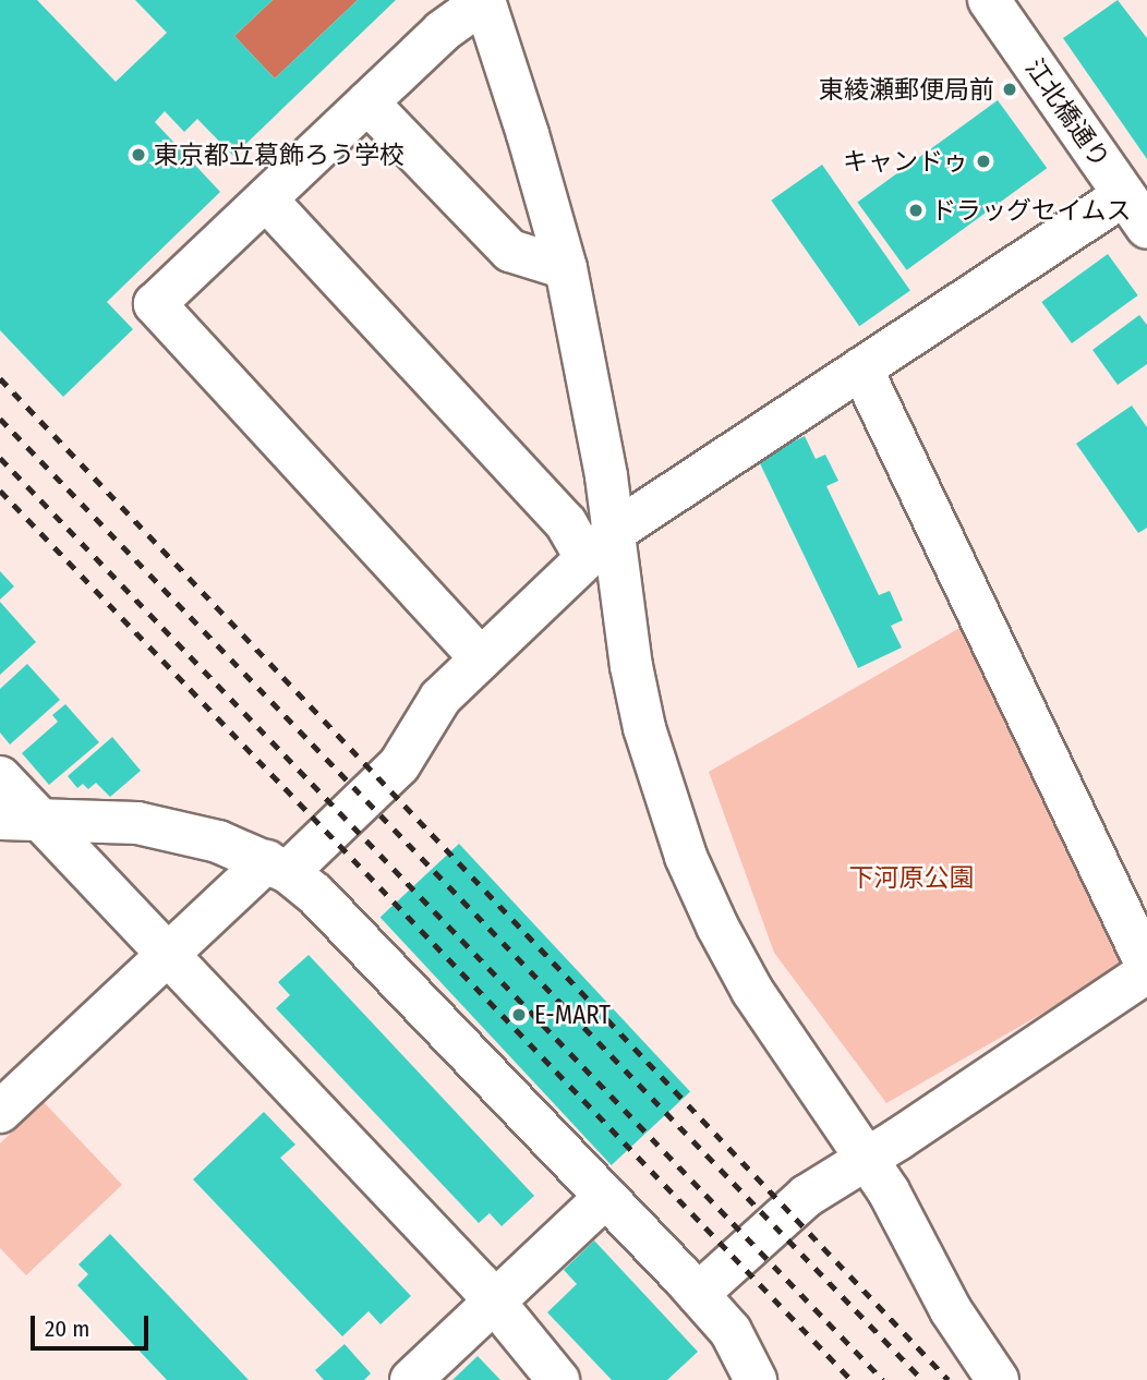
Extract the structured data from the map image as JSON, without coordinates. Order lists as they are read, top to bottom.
{
  "streets": {
    "street": ["江北橋通り"]
  },
  "parks": ["下河原公園"],
  "places": [
    "東綾瀬郵便局前",
    "東京都立葛飾ろう学校",
    "キャンドゥ",
    "ドラッグセイムス",
    "E-MART"
  ],
  "scale_bar": "20 m"
}
